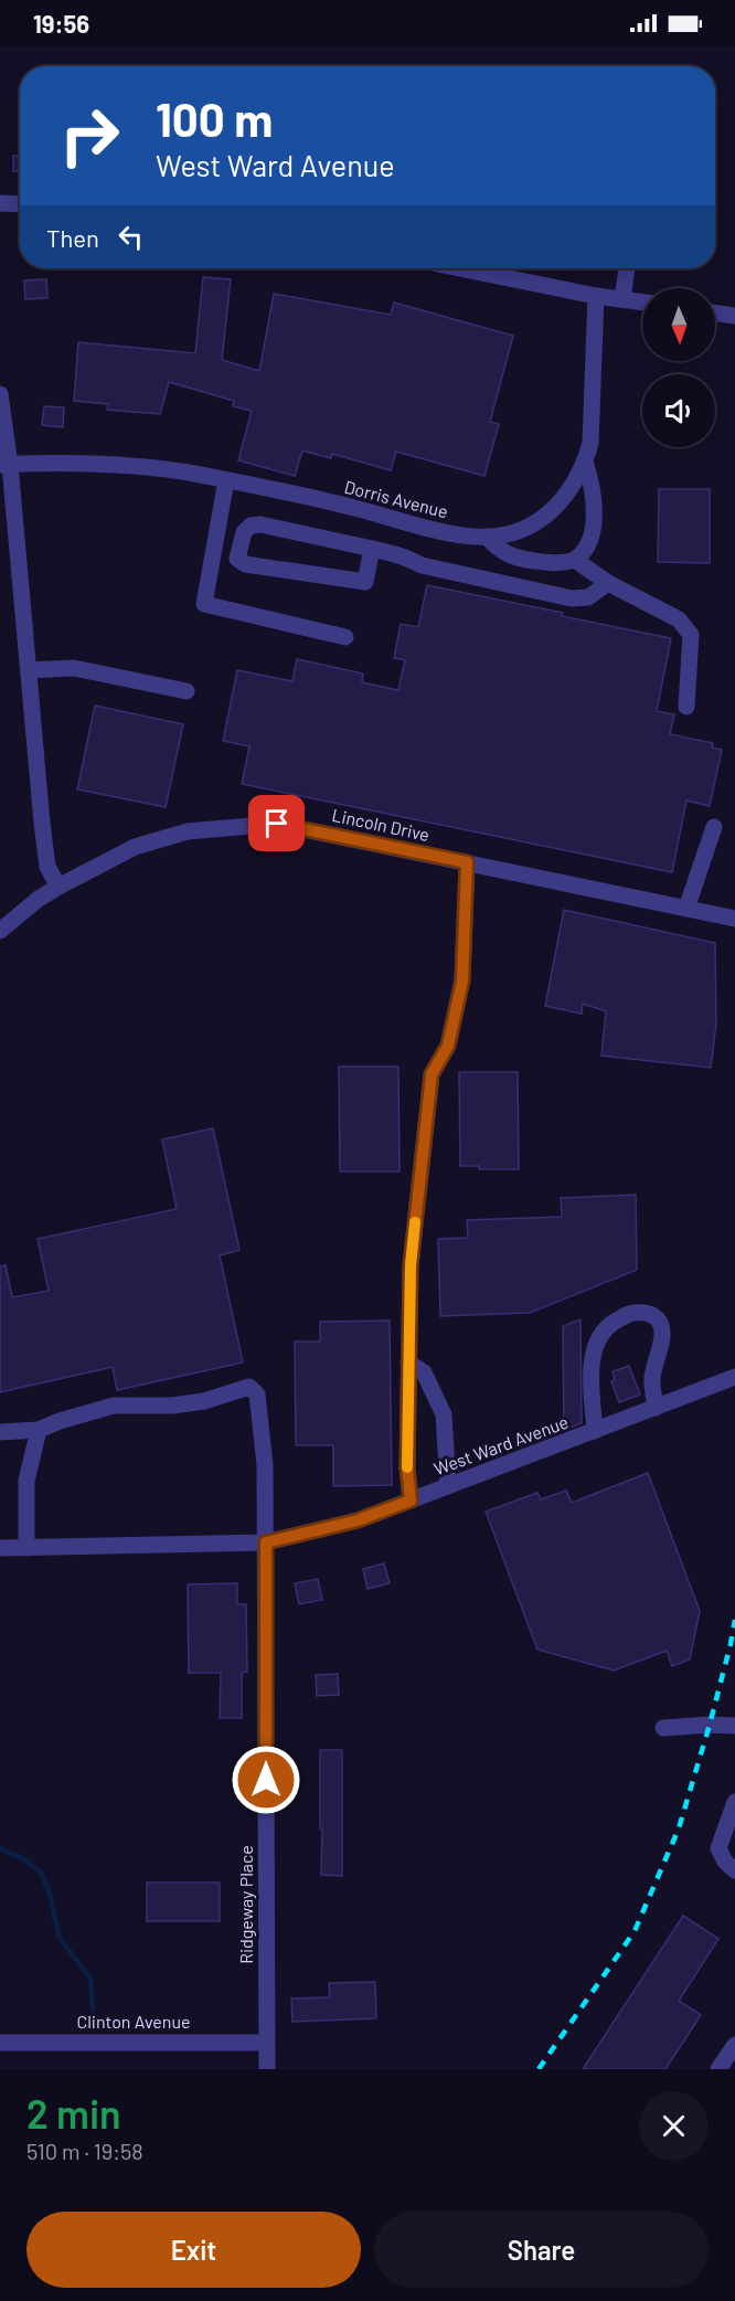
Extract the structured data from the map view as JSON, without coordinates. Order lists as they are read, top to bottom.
{
  "streets": {
    "street": [
      "Dorris Avenue",
      "Lincoln Drive",
      "West Ward Avenue",
      "Ridgeway Place",
      "Clinton Avenue"
    ]
  },
  "crossings": [
    ["West Ward Avenue", "Ridgeway Place"],
    ["Ridgeway Place", "Clinton Avenue"]
  ],
  "north": "bottom",
  "page": {
    "status": "19:56",
    "turn": ["100 m", "West Ward Avenue"],
    "then": "Then",
    "heading": ["2 min", "510 m · 19:58"],
    "buttons": ["Exit", "Share"]
  }
}
